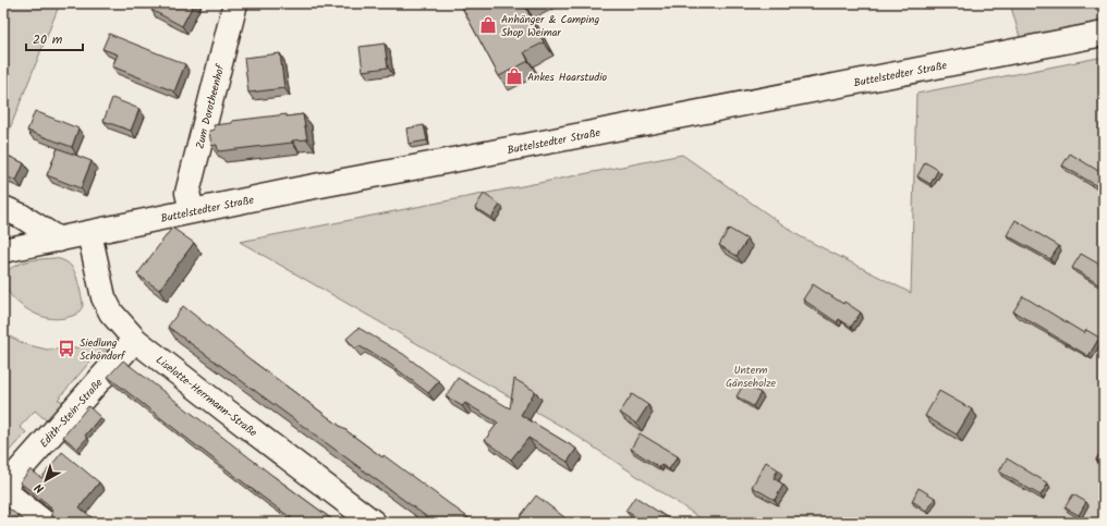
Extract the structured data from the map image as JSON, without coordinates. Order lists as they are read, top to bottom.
{
  "streets": {
    "main road": [
      "Buttelstedter Straße",
      "Zum Dorotheenhof",
      "Liselotte-Herrmann-Straße",
      "Edith-Stein-Straße"
    ]
  },
  "crossings": [
    ["Buttelstedter Straße", "Zum Dorotheenhof"],
    ["Buttelstedter Straße", "Liselotte-Herrmann-Straße"],
    ["Liselotte-Herrmann-Straße", "Edith-Stein-Straße"]
  ],
  "parks": ["Unterm Gänseholze"],
  "places": {
    "shop": ["Anhänger & Camping Shop Weimar", "Ankes Haarstudio"],
    "bus stop": ["Siedlung Schöndorf"]
  },
  "scale_bar": "20 m",
  "north": "bottom left"
}
